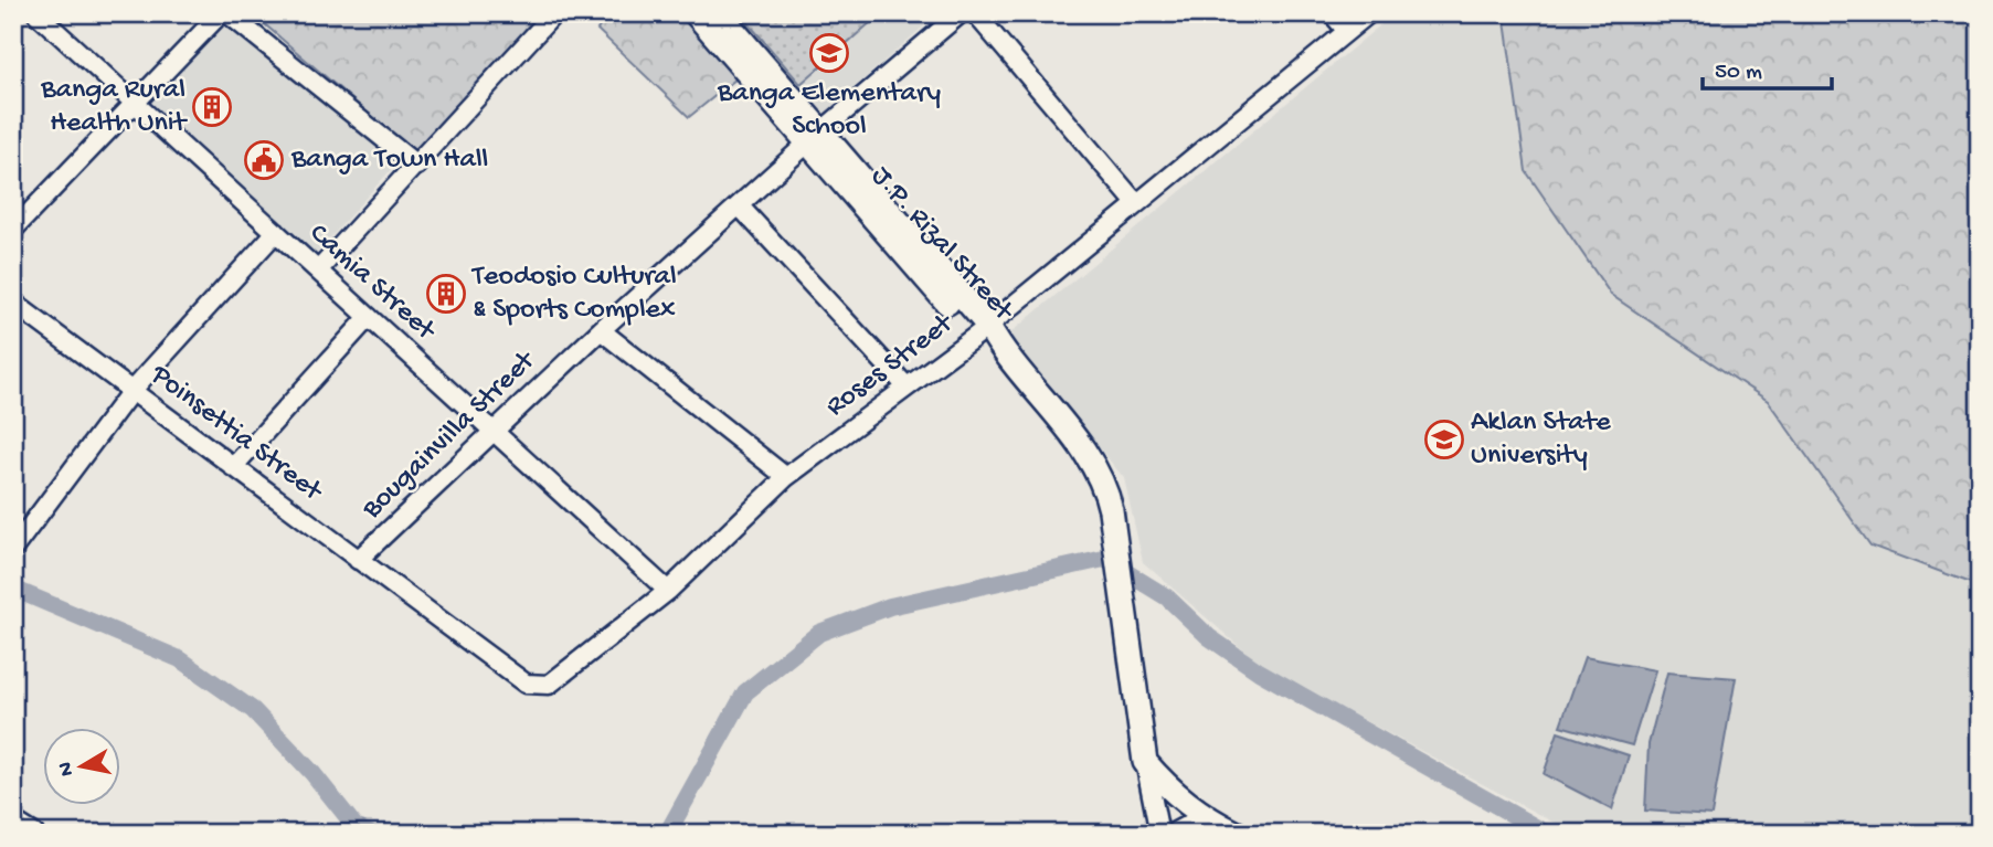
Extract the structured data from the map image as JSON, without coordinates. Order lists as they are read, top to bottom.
{
  "streets": {
    "main road": ["J.P. Rizal Street"],
    "street": [
      "Camia Street",
      "Roses Street",
      "Poinsettia Street",
      "Bougainvilla Street"
    ]
  },
  "crossings": [
    ["J.P. Rizal Street", "Roses Street"],
    ["J.P. Rizal Street", "Bougainvilla Street"],
    ["Camia Street", "Roses Street"],
    ["Camia Street", "Bougainvilla Street"],
    ["Roses Street", "Poinsettia Street"],
    ["Poinsettia Street", "Bougainvilla Street"]
  ],
  "places": {
    "school or university": ["Banga Elementary School", "Aklan State University"],
    "building": ["Banga Rural Health Unit", "Teodosio Cultural & Sports Complex"],
    "public building": ["Banga Town Hall"]
  },
  "scale_bar": "50 m",
  "north": "left"
}
